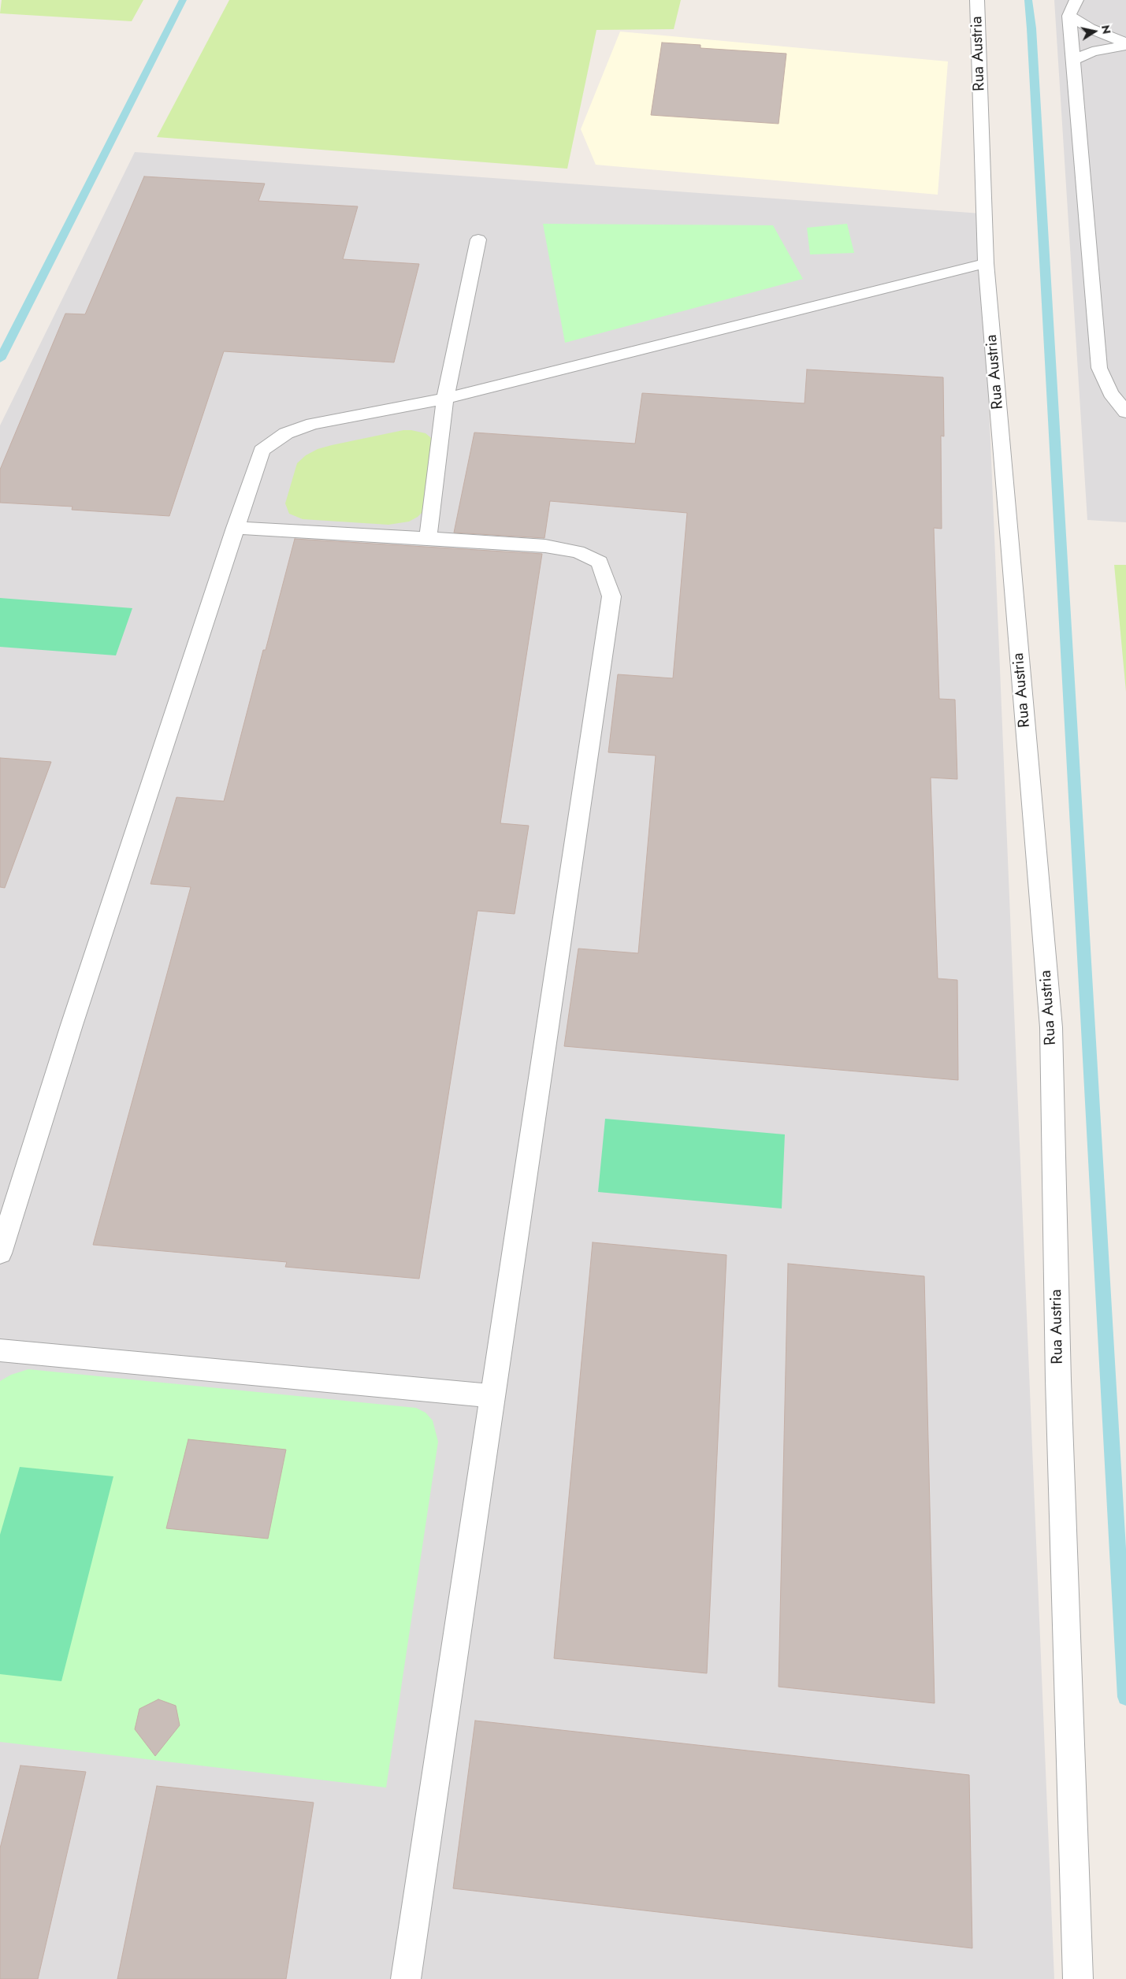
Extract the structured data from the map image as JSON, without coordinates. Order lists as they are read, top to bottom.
{
  "streets": {
    "street": ["Rua Austria"]
  },
  "north": "right"
}
